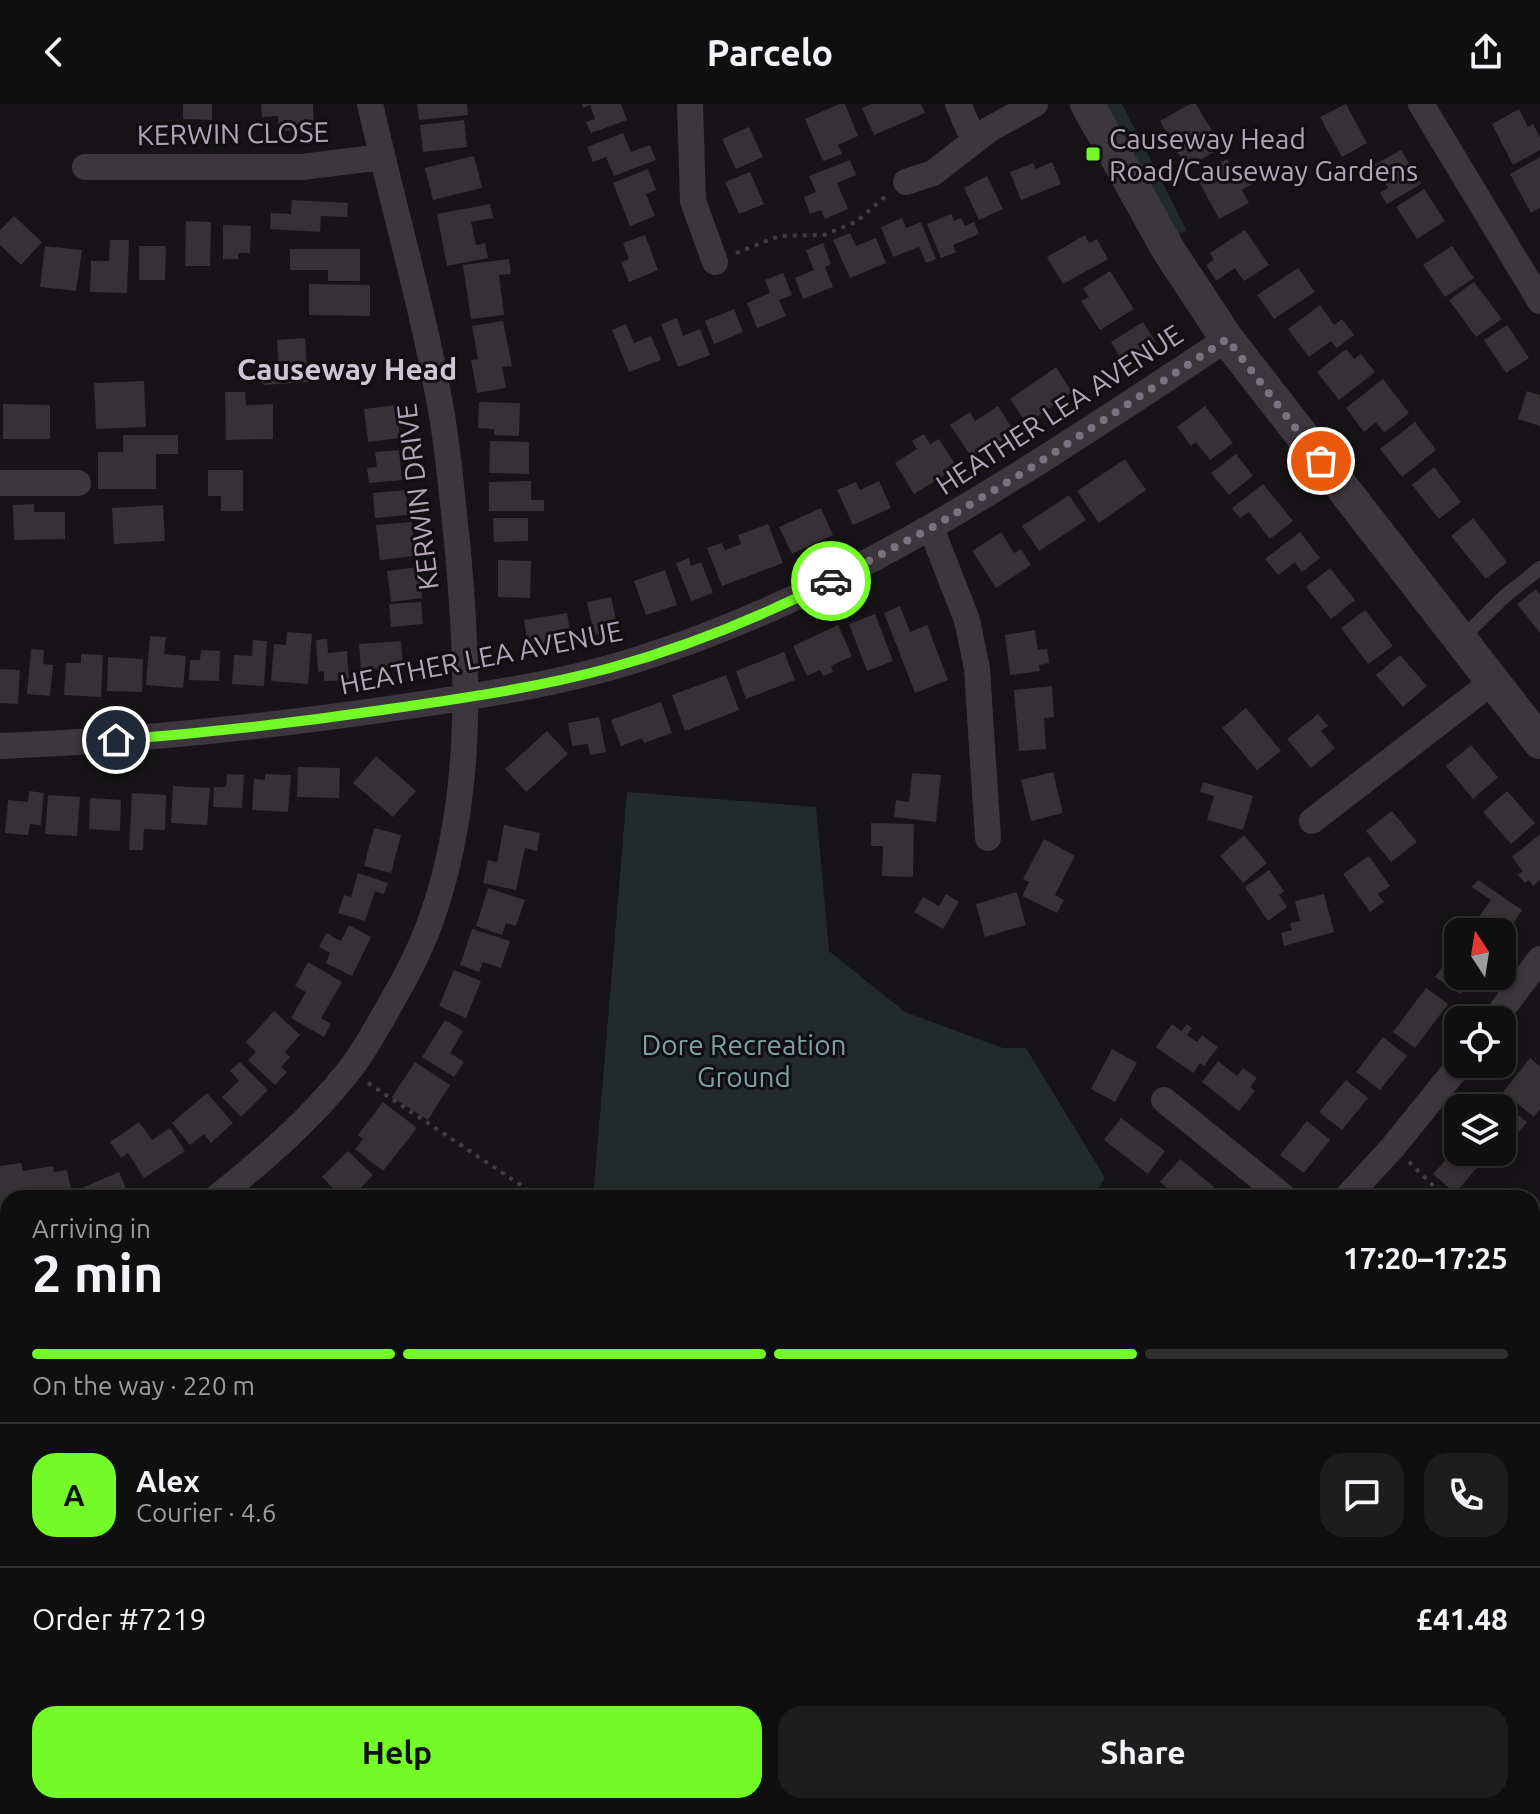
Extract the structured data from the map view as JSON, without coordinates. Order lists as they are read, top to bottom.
{
  "streets": {
    "street": ["KERWIN CLOSE", "HEATHER LEA AVENUE", "KERWIN DRIVE"]
  },
  "crossings": [
    ["KERWIN CLOSE", "KERWIN DRIVE"],
    ["HEATHER LEA AVENUE", "KERWIN DRIVE"]
  ],
  "districts": ["Causeway Head"],
  "parks": ["Dore Recreation Ground"],
  "places": {
    "transit": ["Causeway Head Road/Causeway Gardens"]
  },
  "north": "top",
  "page": {
    "header": "Parcelo",
    "heading": ["2 min", "Arriving in", "17:20–17:25"],
    "panel": [
      "Alex",
      "Courier · 4.6",
      "Order #7219",
      "£41.48"
    ],
    "bar": "On the way · 220 m",
    "round": "A",
    "buttons": ["Help", "Share"]
  }
}
